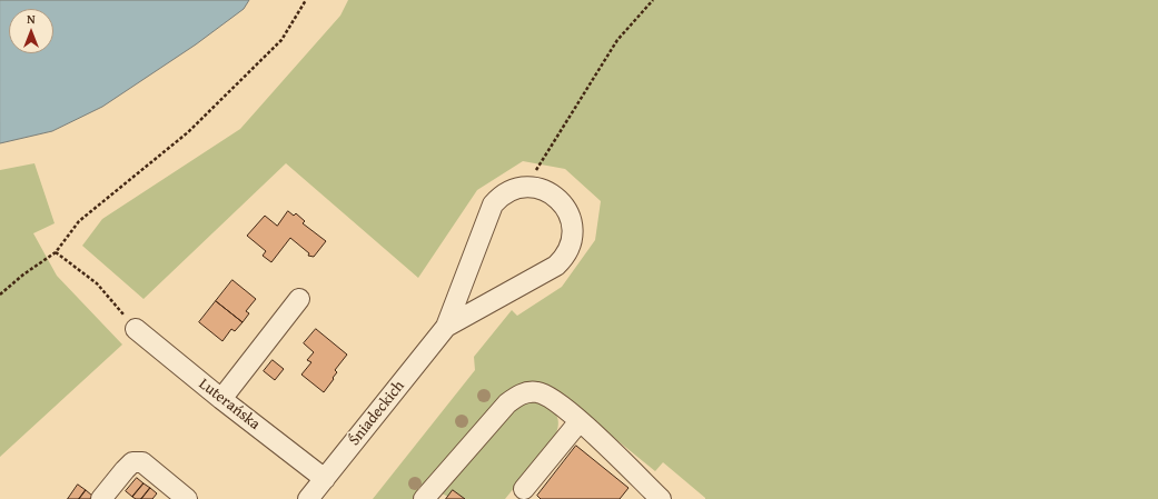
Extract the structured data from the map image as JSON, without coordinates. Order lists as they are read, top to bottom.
{
  "streets": {
    "street": ["Luterańska", "Śniadeckich"]
  },
  "crossings": [
    ["Luterańska", "Śniadeckich"]
  ],
  "north": "top"
}
